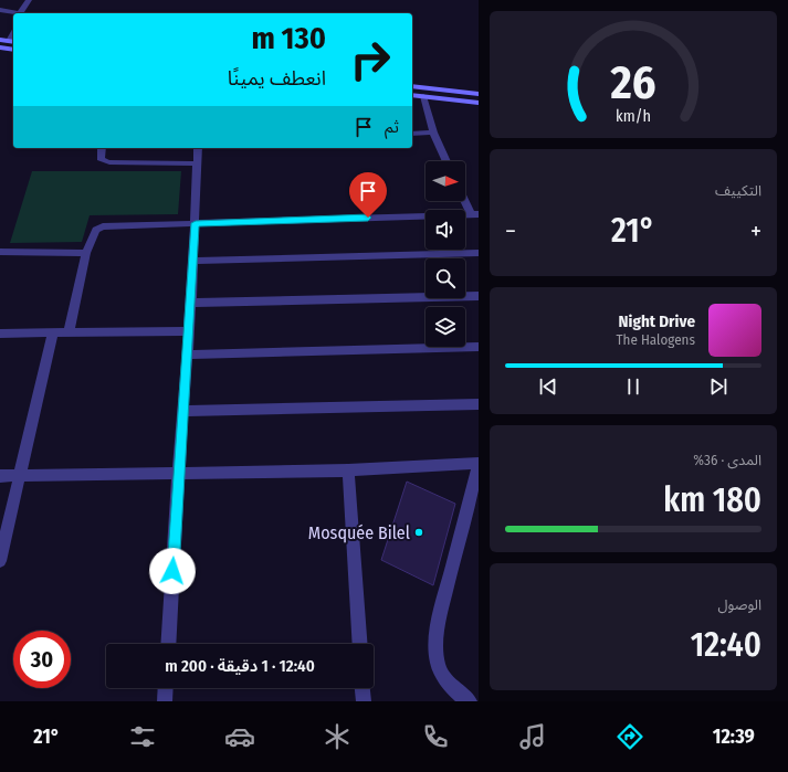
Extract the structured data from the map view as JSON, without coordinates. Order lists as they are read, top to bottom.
{
  "places": ["Mosquée Bilel"],
  "north": "right",
  "page": {
    "turn": ["130 m", "انعطف يمينًا"],
    "then": "ثم",
    "tile": [
      "التكييف",
      ["المدى · 36%", "180 km"],
      ["الوصول", "12:40"]
    ],
    "heat": ["−", "21°", "+"],
    "song": ["Night Drive", "The Halogens"],
    "limit": "30",
    "trip": "12:40 · 1 دقيقة · 200 m",
    "tabs": ["12:39", "21°"],
    "gauge": ["26", "km/h"]
  }
}
